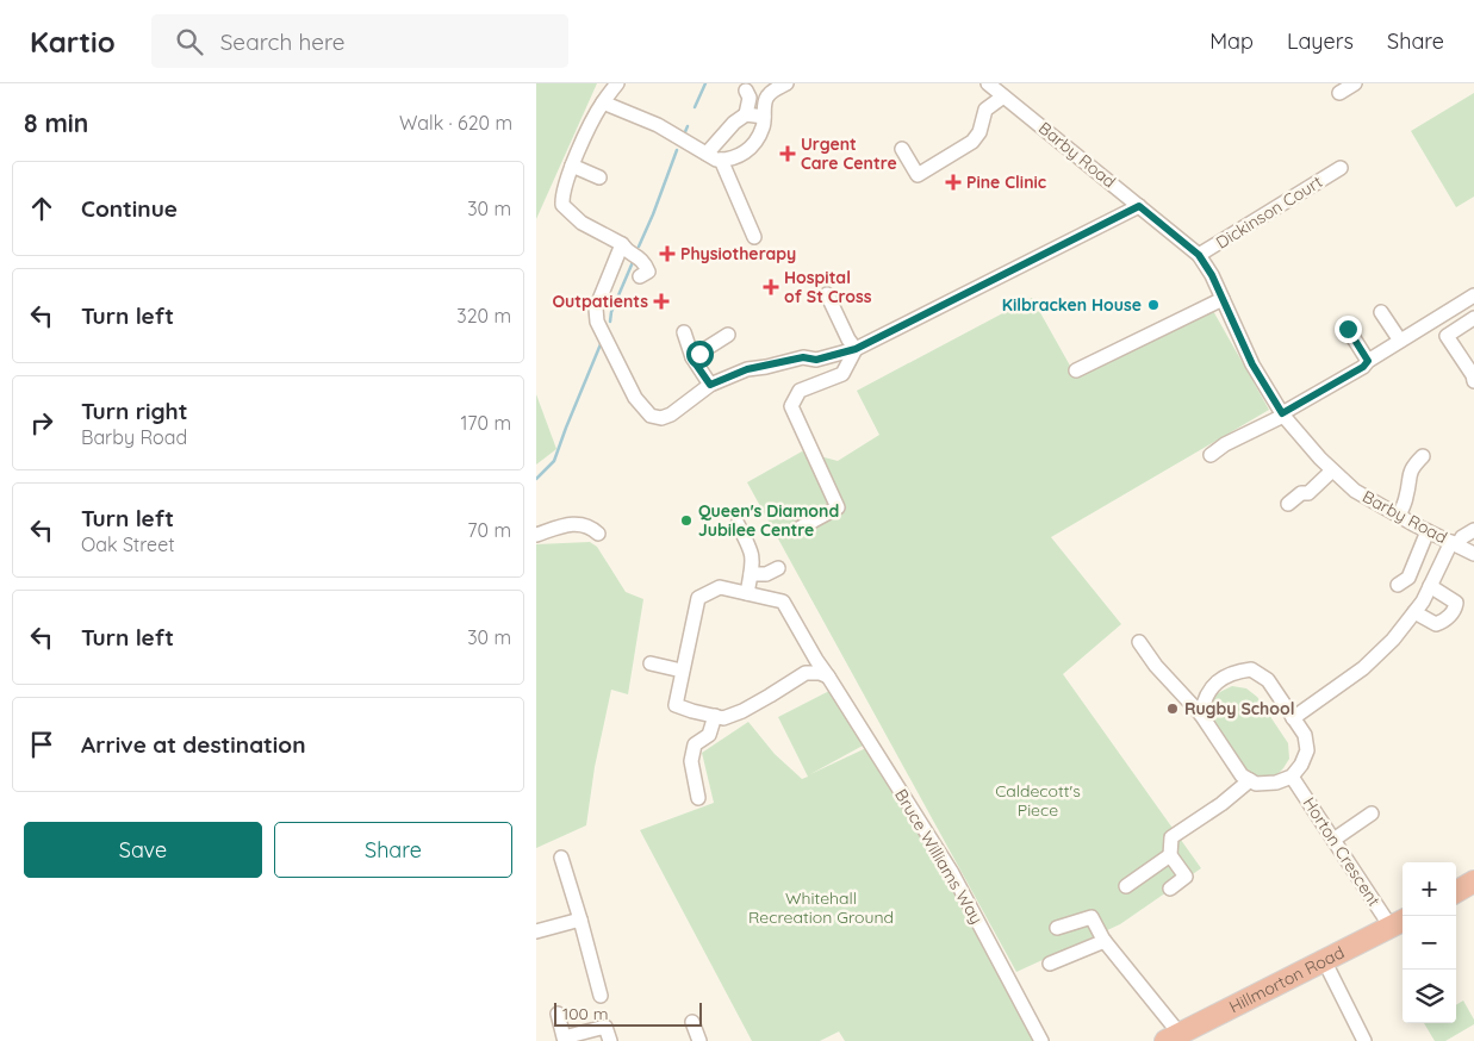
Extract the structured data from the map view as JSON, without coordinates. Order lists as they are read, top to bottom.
{
  "streets": {
    "highway": ["Hillmorton Road"],
    "street": [
      "Barby Road",
      "Dickinson Court",
      "Horton Crescent",
      "Bruce Williams Way"
    ]
  },
  "crossings": [
    ["Barby Road", "Dickinson Court"],
    ["Horton Crescent", "Hillmorton Road"]
  ],
  "parks": ["Caldecott's Piece", "Whitehall Recreation Ground"],
  "places": {
    "health": [
      "Urgent Care Centre",
      "Pine Clinic",
      "Physiotherapy",
      "Hospital of St Cross",
      "Outpatients"
    ],
    "other": ["Kilbracken House", "Queen's Diamond Jubilee Centre", "Rugby School"]
  },
  "scale_bar": "100 m",
  "page": {
    "header": "Kartio",
    "search": "Search here",
    "nav": ["Map", "Layers", "Share"],
    "heading": ["8 min", "Walk · 620 m"],
    "list": [
      ["Continue", "30 m"],
      ["Turn left", "320 m"],
      ["Turn right", "Barby Road", "170 m"],
      ["Turn left", "Oak Street", "70 m"],
      ["Turn left", "30 m"],
      "Arrive at destination"
    ],
    "buttons": ["Save", "Share"],
    "map_buttons": ["+", "−"],
    "scale": "100 m"
  }
}
